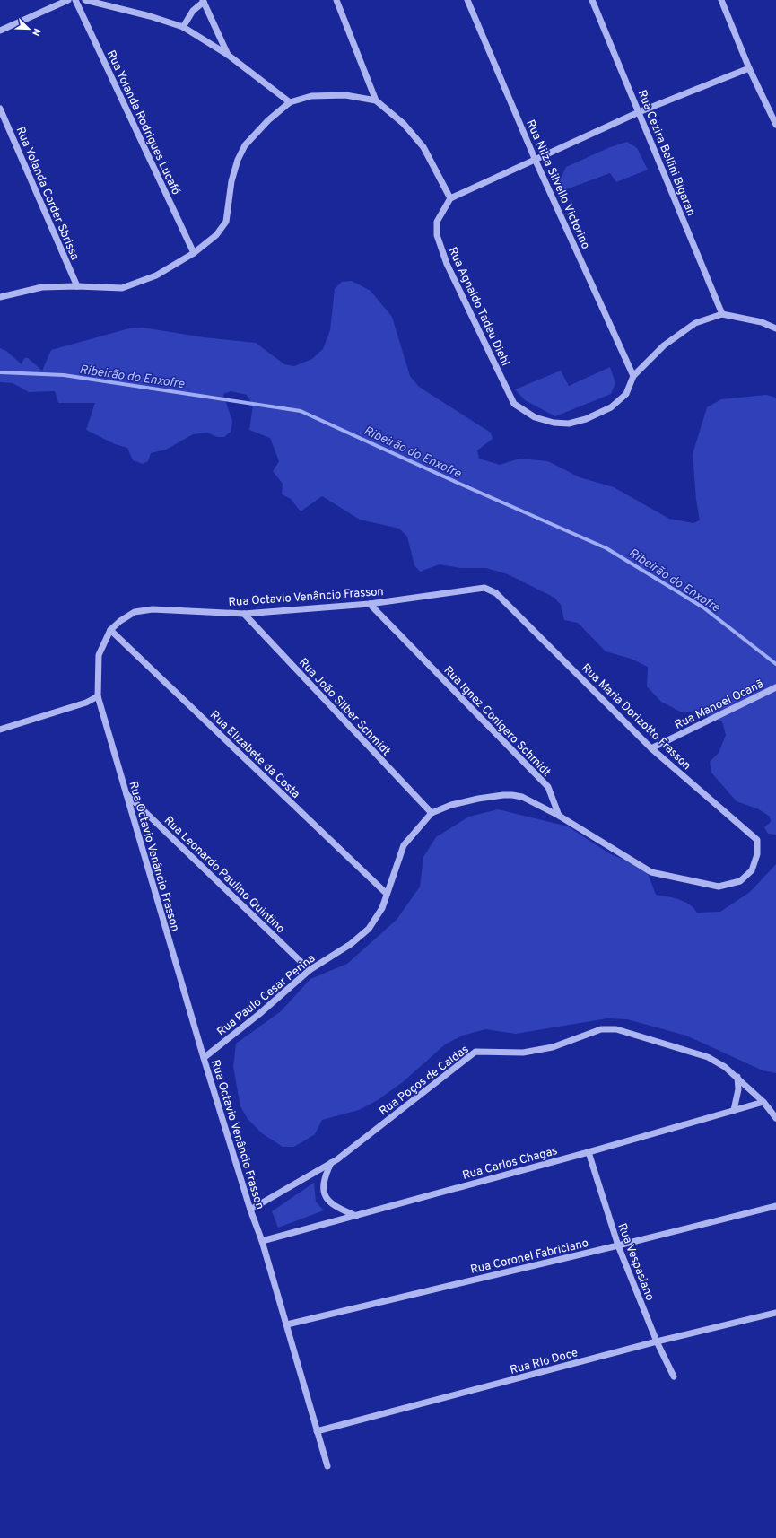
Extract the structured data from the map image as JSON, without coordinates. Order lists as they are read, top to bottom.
{
  "streets": {
    "street": [
      "Rua Yolanda Rodrigues Lucafó",
      "Rua Cezira Bellini Bigaran",
      "Rua Nilza Silvello Victorino",
      "Rua Yolanda Corder Sbrissa",
      "Rua Agnaldo Tadeu Diehl",
      "Rua Octavio Venâncio Frasson",
      "Rua Manoel Ocanã",
      "Rua João Silber Schmidt",
      "Rua Maria Dorizotto Frasson",
      "Rua Ignez Conigero Schmidt",
      "Rua Elizabete da Costa",
      "Rua Leonardo Paulino Quintino",
      "Rua Paulo Cesar Perina",
      "Rua Poços de Caldas",
      "Rua Carlos Chagas",
      "Rua Coronel Fabriciano",
      "Rua Vespasiano",
      "Rua Rio Doce"
    ]
  },
  "crossings": [
    ["Rua Cezira Bellini Bigaran", "Rua Agnaldo Tadeu Diehl"],
    ["Rua Nilza Silvello Victorino", "Rua Agnaldo Tadeu Diehl"],
    ["Rua Octavio Venâncio Frasson", "Rua João Silber Schmidt"],
    ["Rua Octavio Venâncio Frasson", "Rua Maria Dorizotto Frasson"],
    ["Rua Octavio Venâncio Frasson", "Rua Ignez Conigero Schmidt"],
    ["Rua Octavio Venâncio Frasson", "Rua Elizabete da Costa"],
    ["Rua Octavio Venâncio Frasson", "Rua Leonardo Paulino Quintino"],
    ["Rua Octavio Venâncio Frasson", "Rua Paulo Cesar Perina"],
    ["Rua Octavio Venâncio Frasson", "Rua Poços de Caldas"],
    ["Rua Octavio Venâncio Frasson", "Rua Carlos Chagas"],
    ["Rua Octavio Venâncio Frasson", "Rua Coronel Fabriciano"],
    ["Rua Octavio Venâncio Frasson", "Rua Rio Doce"],
    ["Rua Manoel Ocanã", "Rua Maria Dorizotto Frasson"],
    ["Rua João Silber Schmidt", "Rua Paulo Cesar Perina"],
    ["Rua Maria Dorizotto Frasson", "Rua Ignez Conigero Schmidt"],
    ["Rua Maria Dorizotto Frasson", "Rua Paulo Cesar Perina"],
    ["Rua Ignez Conigero Schmidt", "Rua Paulo Cesar Perina"],
    ["Rua Elizabete da Costa", "Rua Paulo Cesar Perina"],
    ["Rua Leonardo Paulino Quintino", "Rua Paulo Cesar Perina"],
    ["Rua Poços de Caldas", "Rua Carlos Chagas"],
    ["Rua Carlos Chagas", "Rua Vespasiano"],
    ["Rua Coronel Fabriciano", "Rua Vespasiano"],
    ["Rua Vespasiano", "Rua Rio Doce"]
  ],
  "water": ["Ribeirão do Enxofre"],
  "north": "bottom right"
}
